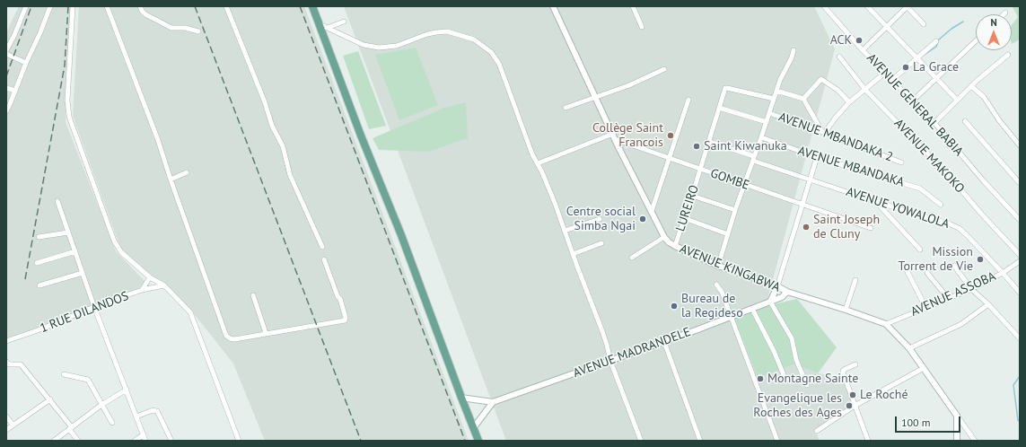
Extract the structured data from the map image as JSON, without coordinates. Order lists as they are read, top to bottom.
{
  "streets": {
    "street": [
      "AVENUE GENERAL BABIA",
      "AVENUE MBANDAKA 2",
      "AVENUE MAKOKO",
      "AVENUE MBANDAKA",
      "GOMBE",
      "LUREIRO",
      "AVENUE YOWALOLA",
      "AVENUE KINGABWA",
      "AVENUE ASSOBA",
      "1 RUE DILANDOS",
      "AVENUE MADRANDELE"
    ]
  },
  "crossings": [
    ["GOMBE", "LUREIRO"],
    ["GOMBE", "AVENUE KINGABWA"],
    ["LUREIRO", "AVENUE YOWALOLA"],
    ["LUREIRO", "AVENUE KINGABWA"],
    ["AVENUE YOWALOLA", "AVENUE ASSOBA"],
    ["AVENUE KINGABWA", "AVENUE ASSOBA"],
    ["AVENUE KINGABWA", "AVENUE MADRANDELE"]
  ],
  "places": [
    "ACK",
    "La Grace",
    "Collège Saint Francois",
    "Saint Kiwanuka",
    "Centre social Simba Ngai",
    "Saint Joseph de Cluny",
    "Mission Torrent de Vie",
    "Bureau de la Regideso",
    "Montagne Sainte",
    "Le Roché",
    "Evangelique les Roches des Ages"
  ],
  "scale_bar": "100 m",
  "north": "top"
}
